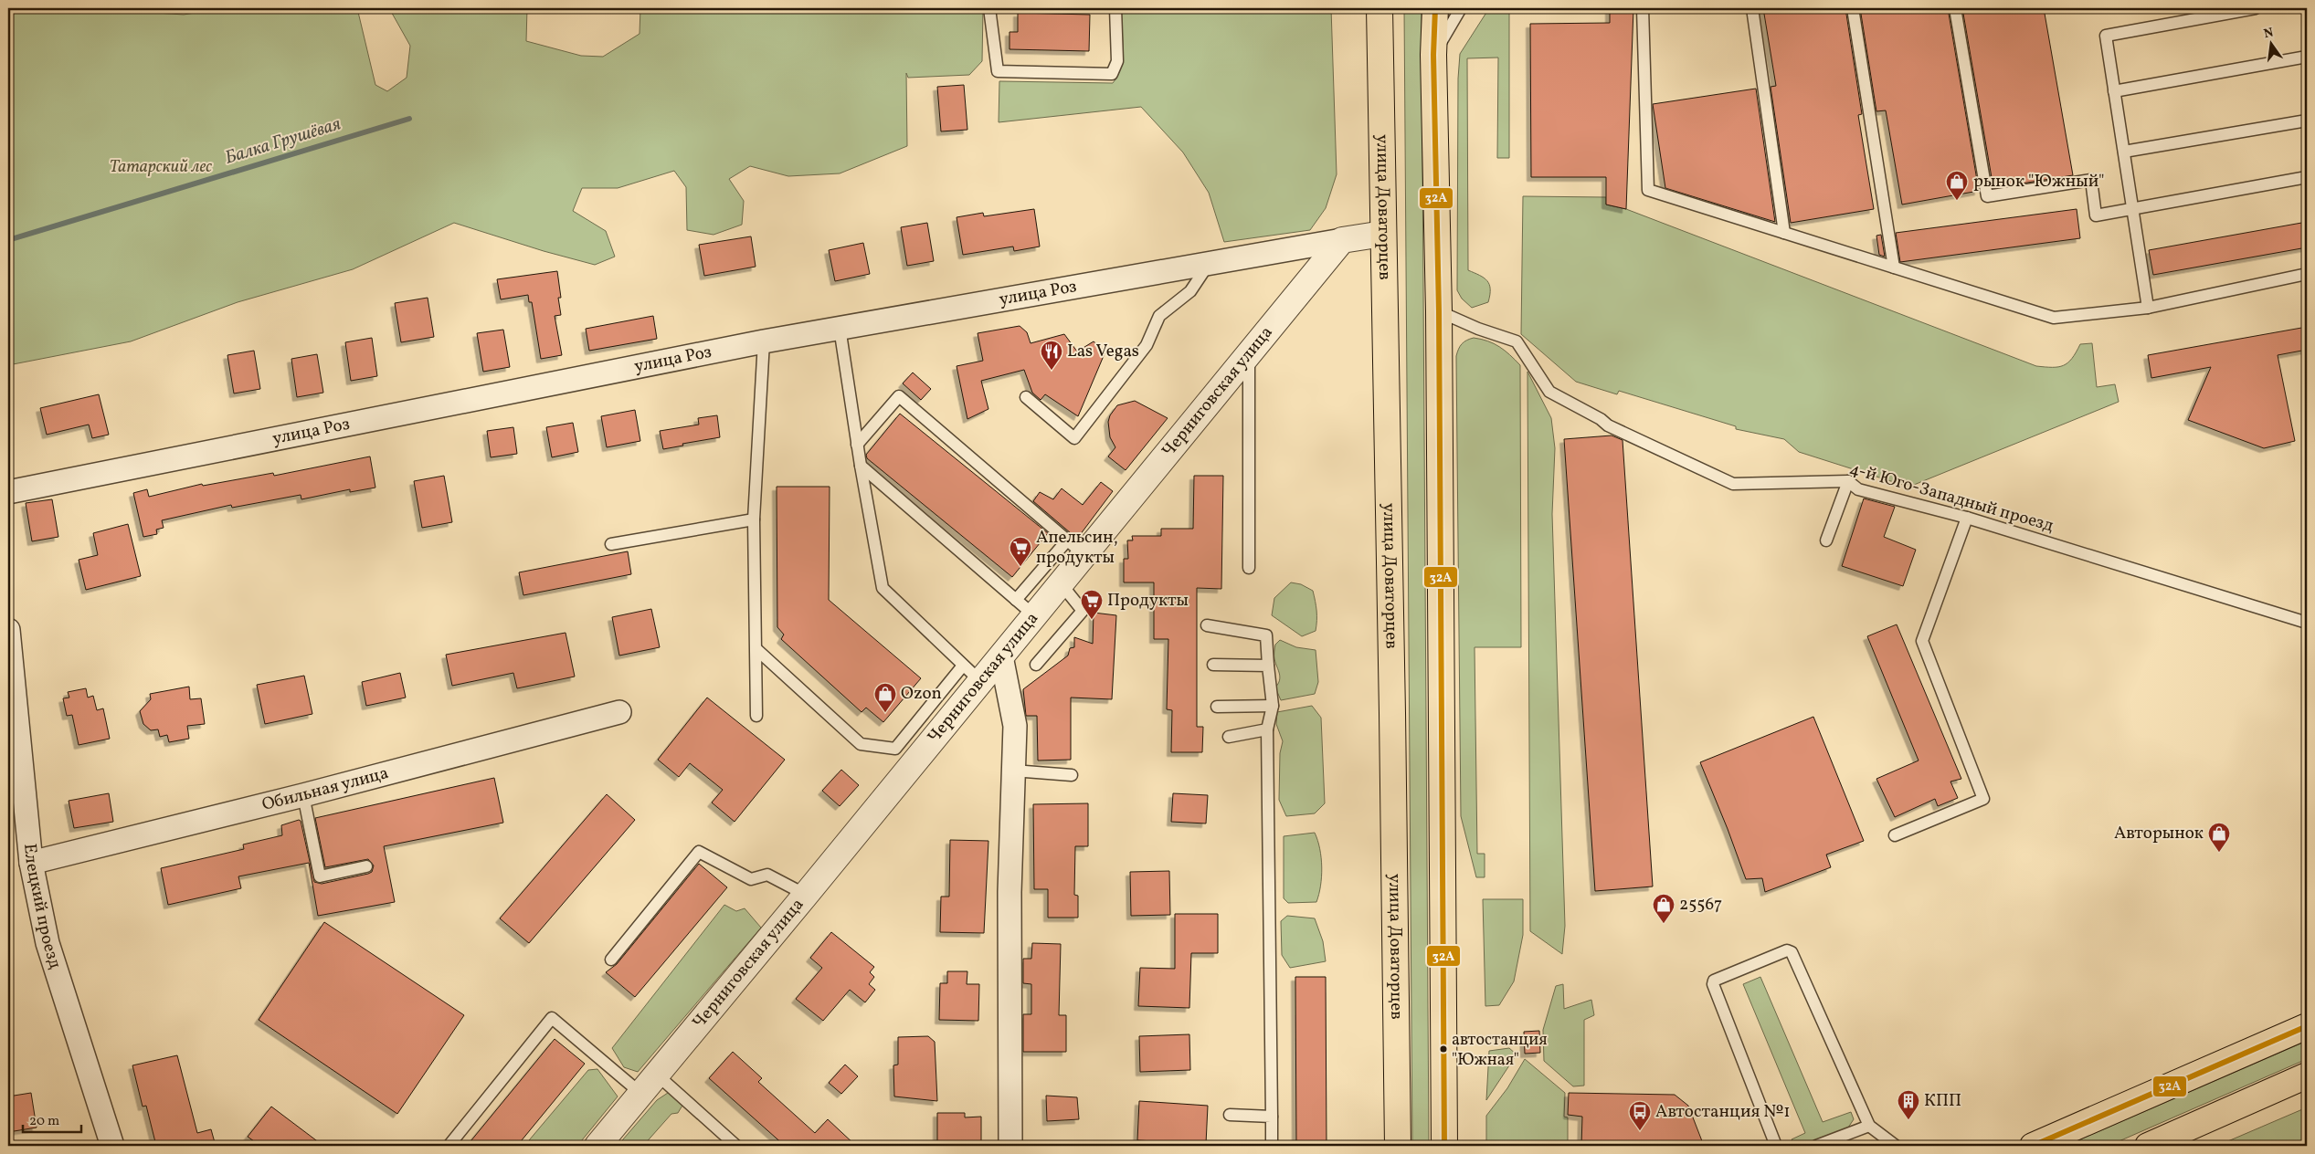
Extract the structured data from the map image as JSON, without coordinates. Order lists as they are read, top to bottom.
{
  "streets": {
    "main road": ["улица Доваторцев"],
    "street": [
      "улица Роз",
      "Черниговская улица",
      "Обильная улица",
      "Елецкий проезд"
    ],
    "lane": ["4-й Юго-Западный проезд"]
  },
  "crossings": [
    ["улица Роз", "Черниговская улица"],
    ["Обильная улица", "Елецкий проезд"]
  ],
  "water": ["Балка Грушёвая"],
  "parks": ["Татарский лес"],
  "places": {
    "shop": [
      "рынок \"Южный\"",
      "Ozon",
      "Авторынок",
      "25567"
    ],
    "restaurant": ["Las Vegas"],
    "supermarket": ["Апельсин, продукты", "Продукты"],
    "other": ["автостанция \"Южная\""],
    "building": ["КПП"],
    "bus stop": ["Автостанция №1"]
  },
  "lines": ["transit line 32A"],
  "scale_bar": "20 m",
  "north": "top"
}
